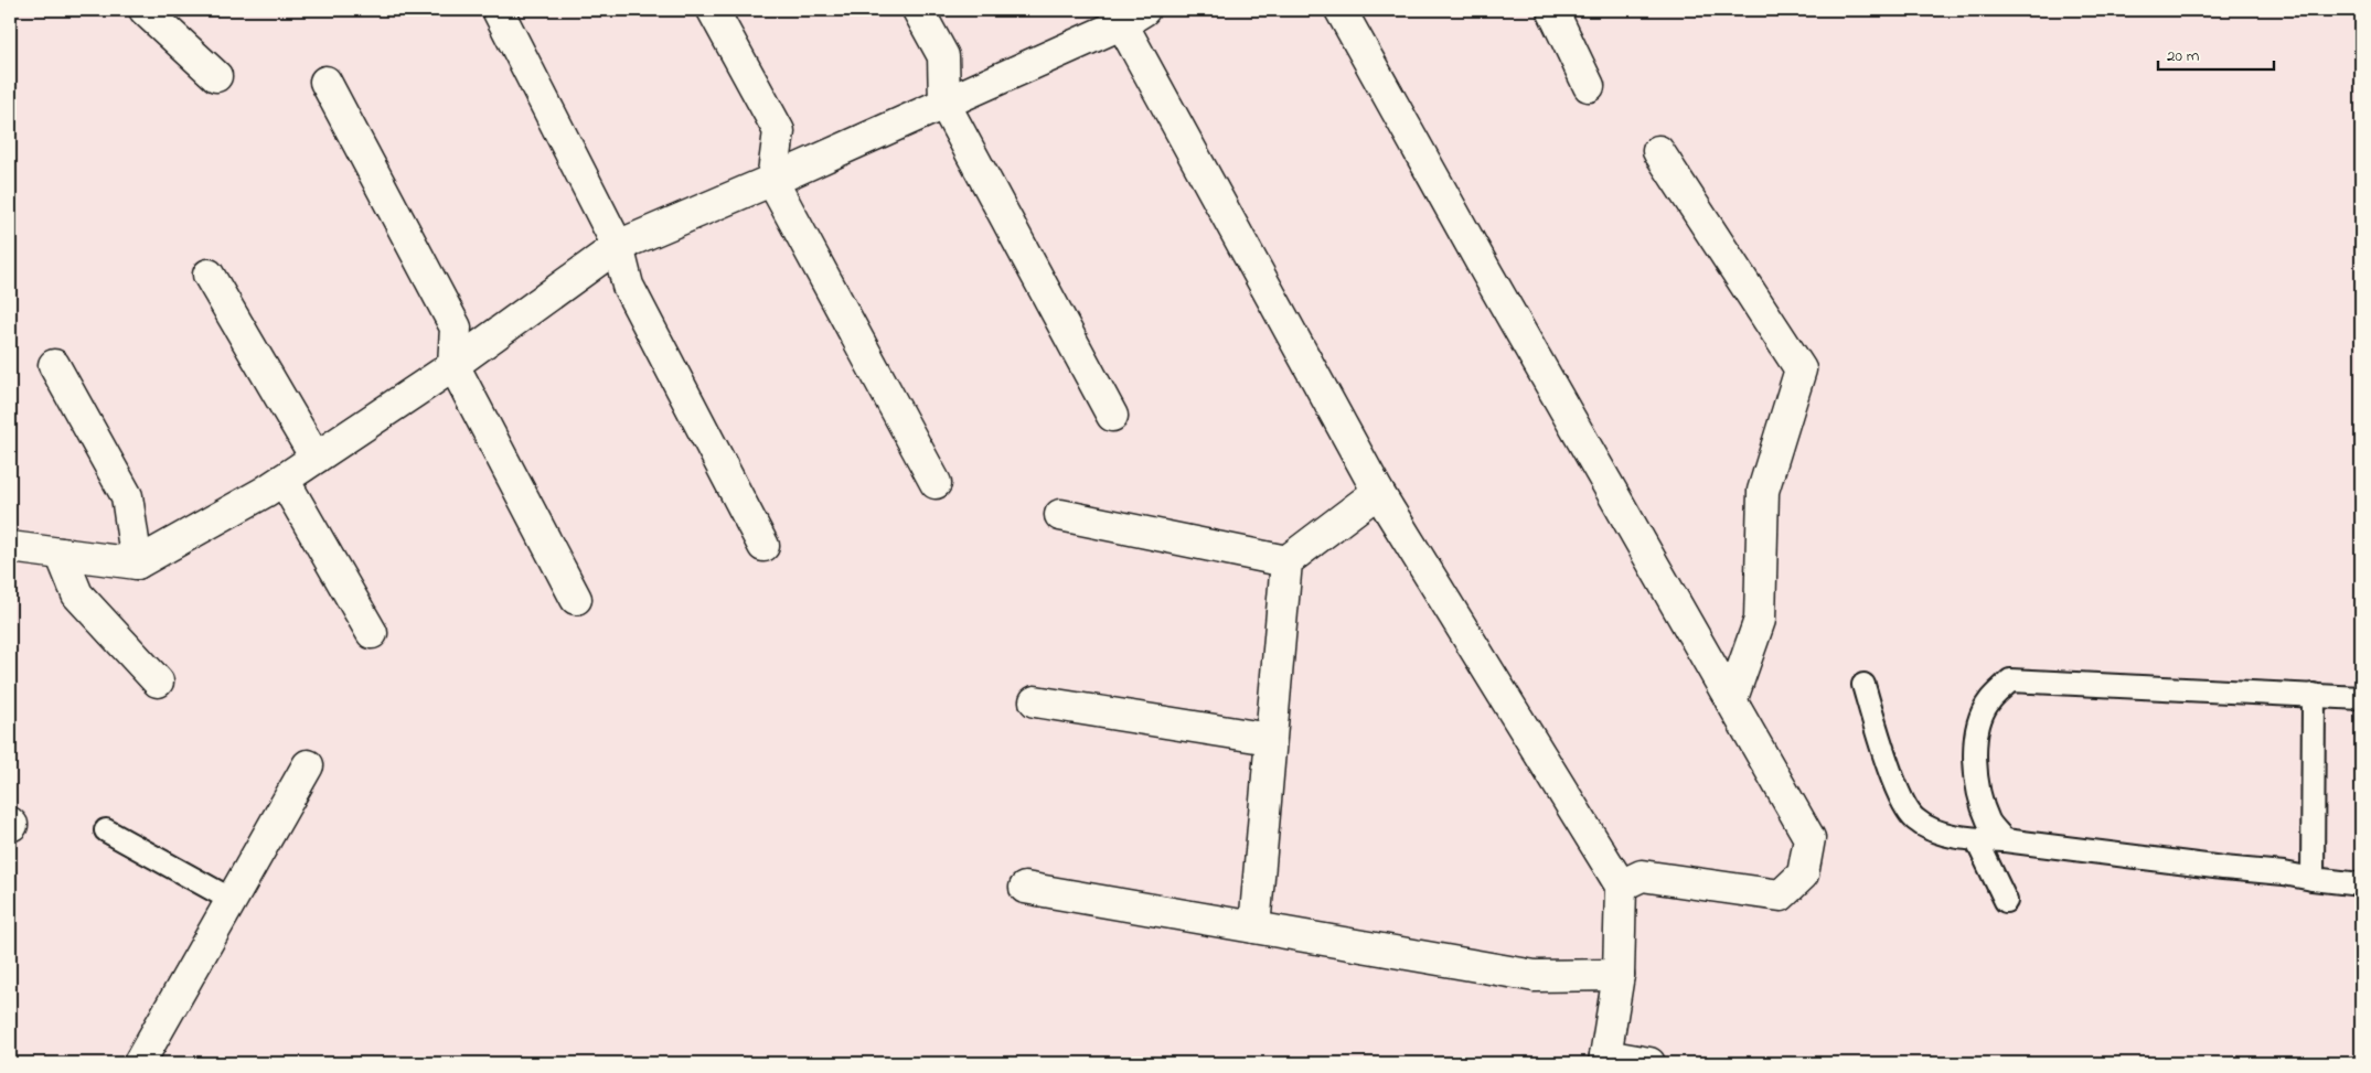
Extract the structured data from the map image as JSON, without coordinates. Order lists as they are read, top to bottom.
{
  "scale_bar": "20 m"
}
